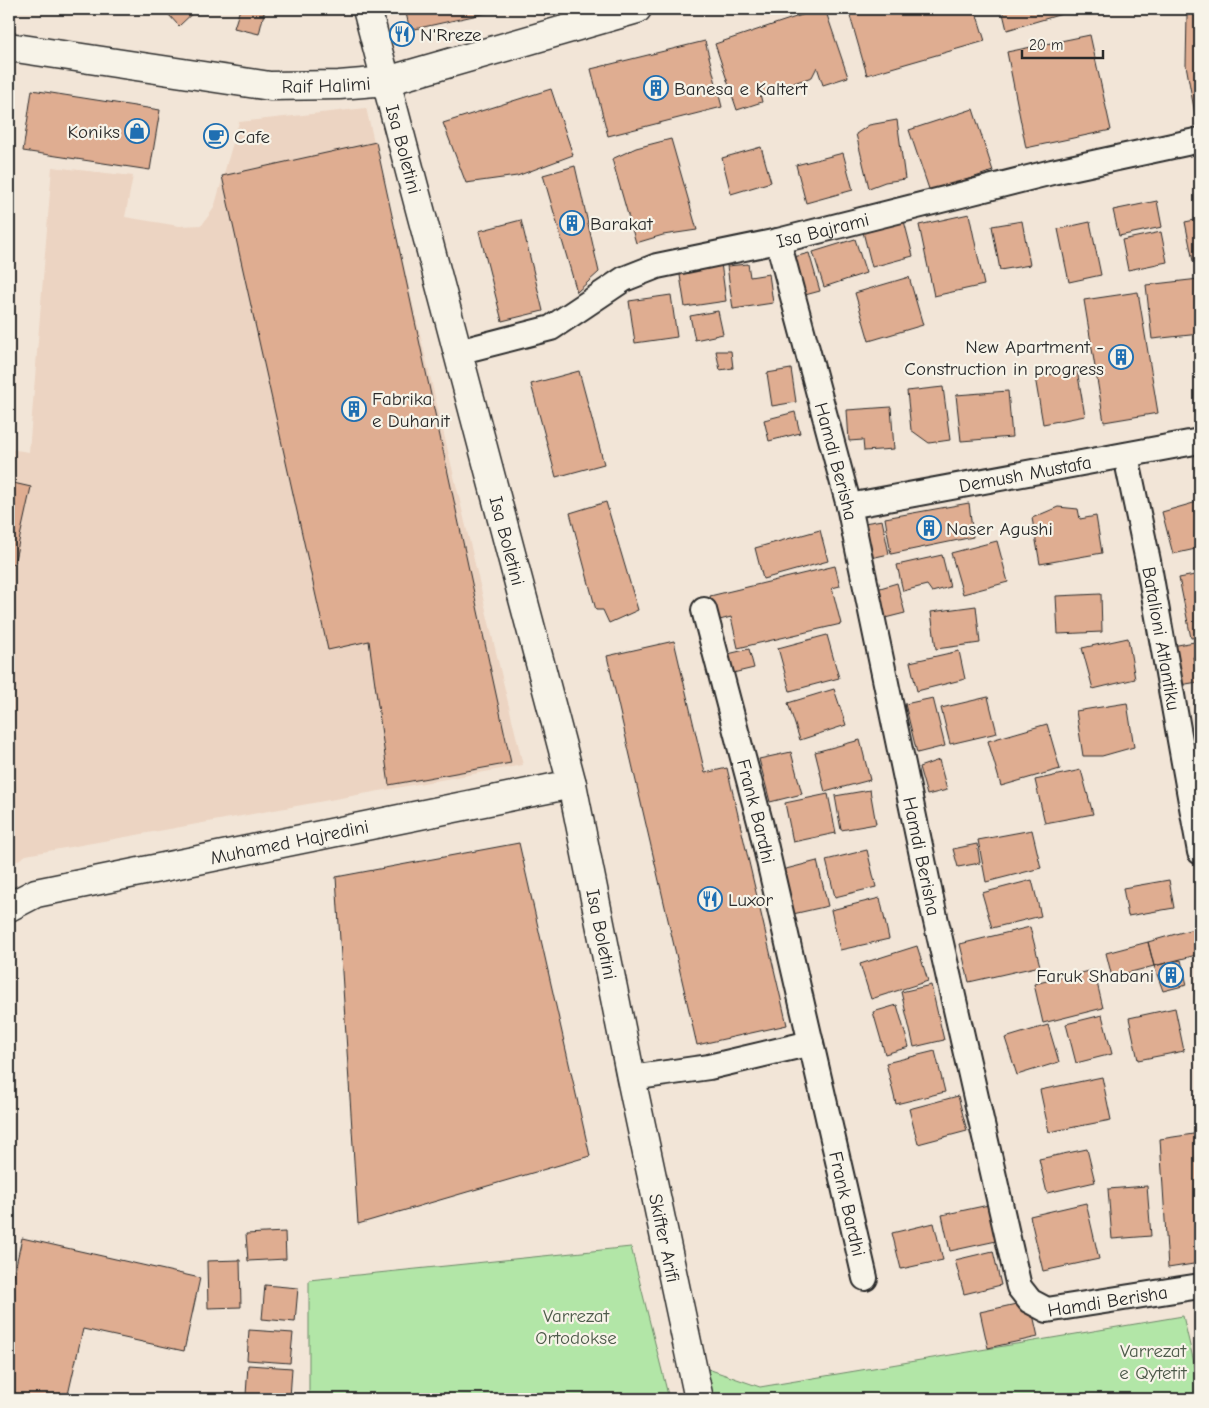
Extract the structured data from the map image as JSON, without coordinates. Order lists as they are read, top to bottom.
{
  "streets": {
    "street": [
      "Raif Halimi",
      "Isa Boletini",
      "Isa Bajrami",
      "Hamdi Berisha",
      "Demush Mustafa",
      "Batalioni Atlantiku",
      "Frank Bardhi",
      "Muhamed Hajredini",
      "Skifter Arifi"
    ]
  },
  "crossings": [
    ["Raif Halimi", "Isa Boletini"],
    ["Isa Boletini", "Isa Bajrami"],
    ["Isa Boletini", "Muhamed Hajredini"],
    ["Isa Boletini", "Skifter Arifi"],
    ["Isa Bajrami", "Hamdi Berisha"],
    ["Hamdi Berisha", "Demush Mustafa"],
    ["Demush Mustafa", "Batalioni Atlantiku"]
  ],
  "parks": ["Varrezat Ortodokse", "Varrezat e Qytetit"],
  "places": {
    "restaurant": ["N'Rreze", "Luxor"],
    "building": [
      "Banesa e Kaltert",
      "Barakat",
      "New Apartment - Construction in progress",
      "Fabrika e Duhanit",
      "Naser Agushi",
      "Faruk Shabani"
    ],
    "shop": ["Koniks"],
    "cafe": ["Cafe"]
  },
  "scale_bar": "20 m"
}
